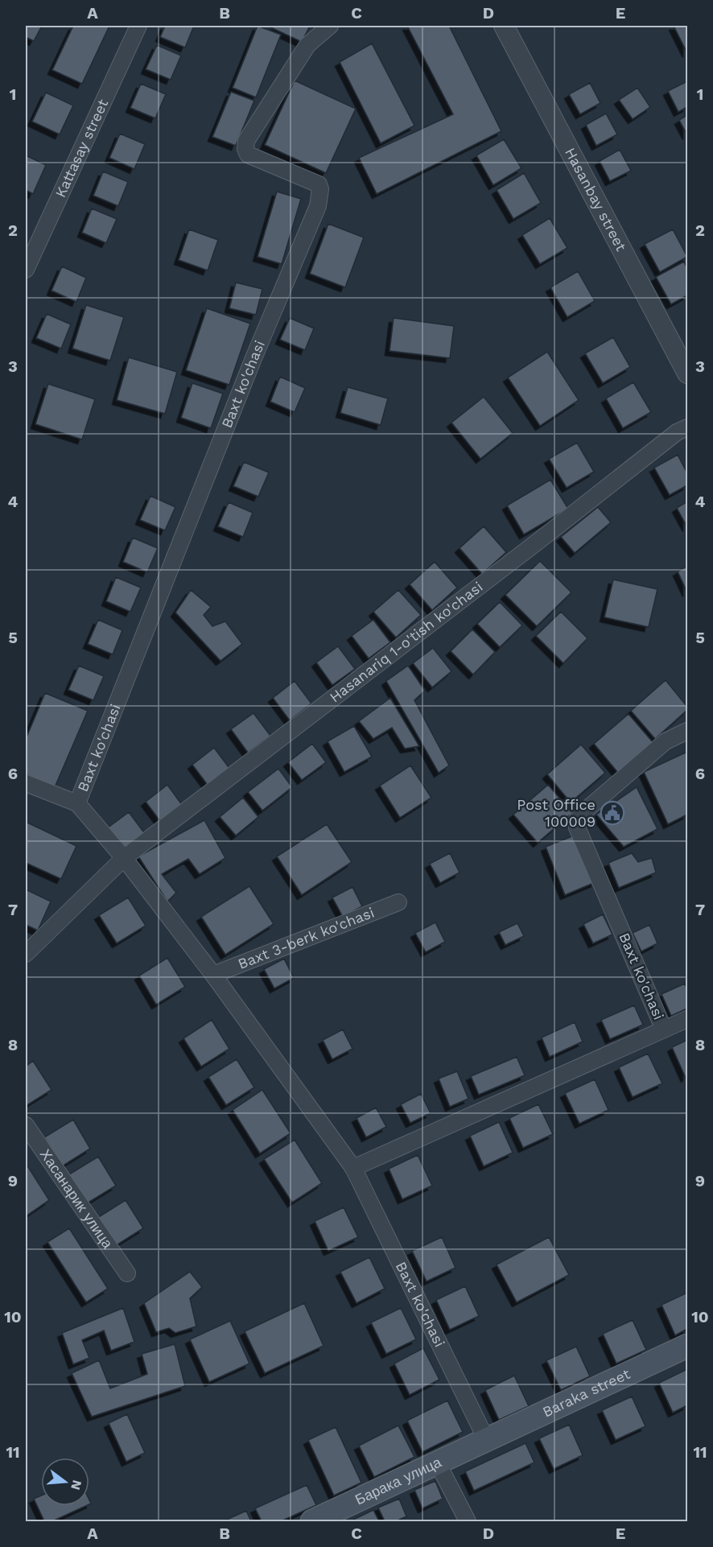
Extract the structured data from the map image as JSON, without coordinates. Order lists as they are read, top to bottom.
{
  "streets": {
    "main road": ["Baraka street", "Барака улица"],
    "street": [
      "Kattasay street",
      "Hasanbay street",
      "Baxt ko'chasi",
      "Hasanariq 1-o'tish ko'chasi",
      "Baxt 3-berk ko'chasi",
      "Хасанарик улица"
    ]
  },
  "crossings": [
    ["Baxt ko'chasi", "Hasanariq 1-o'tish ko'chasi"],
    ["Baxt ko'chasi", "Baxt 3-berk ko'chasi"],
    ["Baxt ko'chasi", "Baraka street"],
    ["Baxt ko'chasi", "Барака улица"],
    ["Baraka street", "Барака улица"]
  ],
  "places": {
    "public building": ["Post Office 100009"]
  },
  "north": "right",
  "grid": {
    "columns": [
      "A",
      "B",
      "C",
      "D",
      "E"
    ],
    "rows": [
      "1",
      "2",
      "3",
      "4",
      "5",
      "6",
      "7",
      "8",
      "9",
      "10",
      "11"
    ]
  }
}
